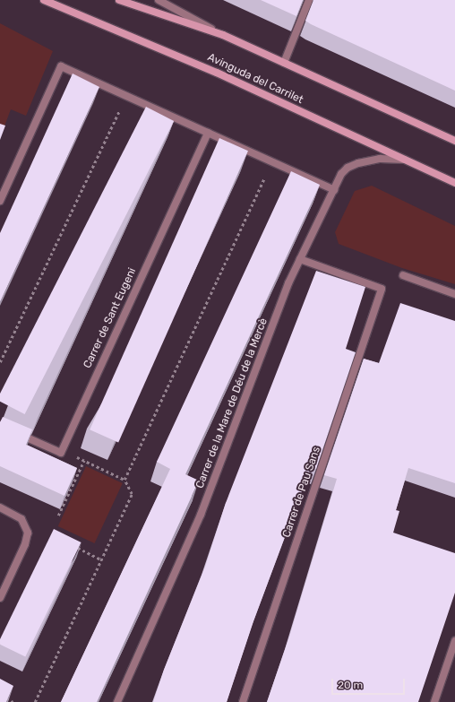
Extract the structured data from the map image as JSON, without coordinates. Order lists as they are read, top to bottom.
{
  "streets": {
    "main road": ["Avinguda del Carrilet"],
    "street": ["Carrer de Sant Eugeni", "Carrer de la Mare de Déu de la Mercè", "Carrer de Pau Sans"]
  },
  "crossings": [
    ["Avinguda del Carrilet", "Carrer de la Mare de Déu de la Mercè"],
    ["Carrer de la Mare de Déu de la Mercè", "Carrer de Pau Sans"]
  ],
  "scale_bar": "20 m"
}
